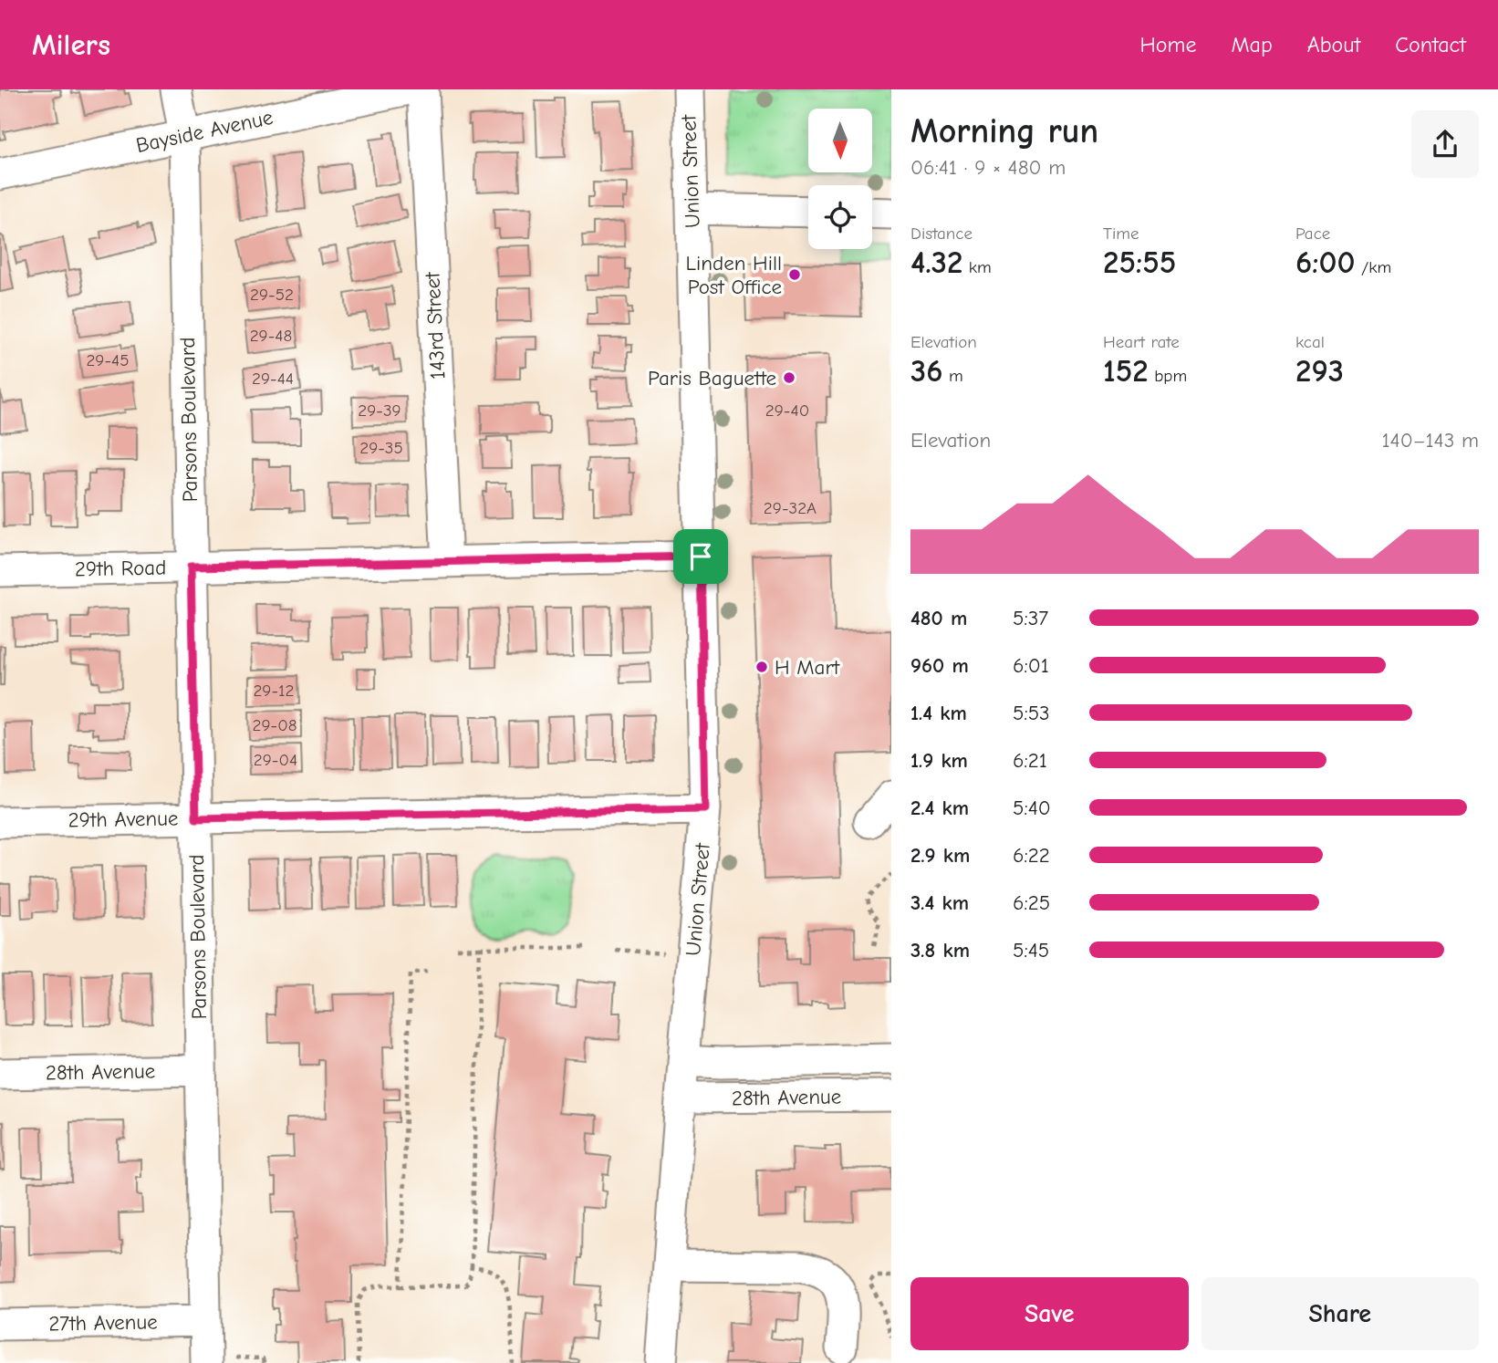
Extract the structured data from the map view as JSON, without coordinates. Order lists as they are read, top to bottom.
{
  "streets": {
    "street": [
      "Bayside Avenue",
      "Union Street",
      "143rd Street",
      "Parsons Boulevard",
      "29th Road",
      "29th Avenue",
      "28th Avenue",
      "27th Avenue"
    ]
  },
  "crossings": [
    ["Bayside Avenue", "Parsons Boulevard"],
    ["Union Street", "29th Road"],
    ["Union Street", "29th Avenue"],
    ["Union Street", "28th Avenue"],
    ["143rd Street", "29th Road"],
    ["Parsons Boulevard", "29th Road"],
    ["Parsons Boulevard", "29th Avenue"],
    ["Parsons Boulevard", "28th Avenue"],
    ["Parsons Boulevard", "27th Avenue"]
  ],
  "places": ["Linden Hill Post Office", "Paris Baguette", "H Mart"],
  "house_numbers": [
    "29-52",
    "29-48",
    "29-45",
    "29-44",
    "29-39",
    "29-40",
    "29-35",
    "29-32A",
    "29-12",
    "29-08",
    "29-04"
  ],
  "north": "bottom",
  "page": {
    "header": "Milers",
    "nav": [
      "Home",
      "Map",
      "About",
      "Contact"
    ],
    "heading": ["Morning run", "06:41 · 9 × 480 m"],
    "stats": [
      ["Distance", "4.32 km"],
      ["Time", "25:55"],
      ["Pace", "6:00 /km"],
      ["Elevation", "36 m"],
      ["Heart rate", "152 bpm"],
      ["kcal", "293"]
    ],
    "chart": ["Elevation", "140–143 m"],
    "list": [
      {
        "name": "480 m",
        "note": "5:37"
      },
      {
        "name": "960 m",
        "note": "6:01"
      },
      {
        "name": "1.4 km",
        "note": "5:53"
      },
      {
        "name": "1.9 km",
        "note": "6:21"
      },
      {
        "name": "2.4 km",
        "note": "5:40"
      },
      {
        "name": "2.9 km",
        "note": "6:22"
      },
      {
        "name": "3.4 km",
        "note": "6:25"
      },
      {
        "name": "3.8 km",
        "note": "5:45"
      }
    ],
    "buttons": ["Save", "Share"]
  }
}
